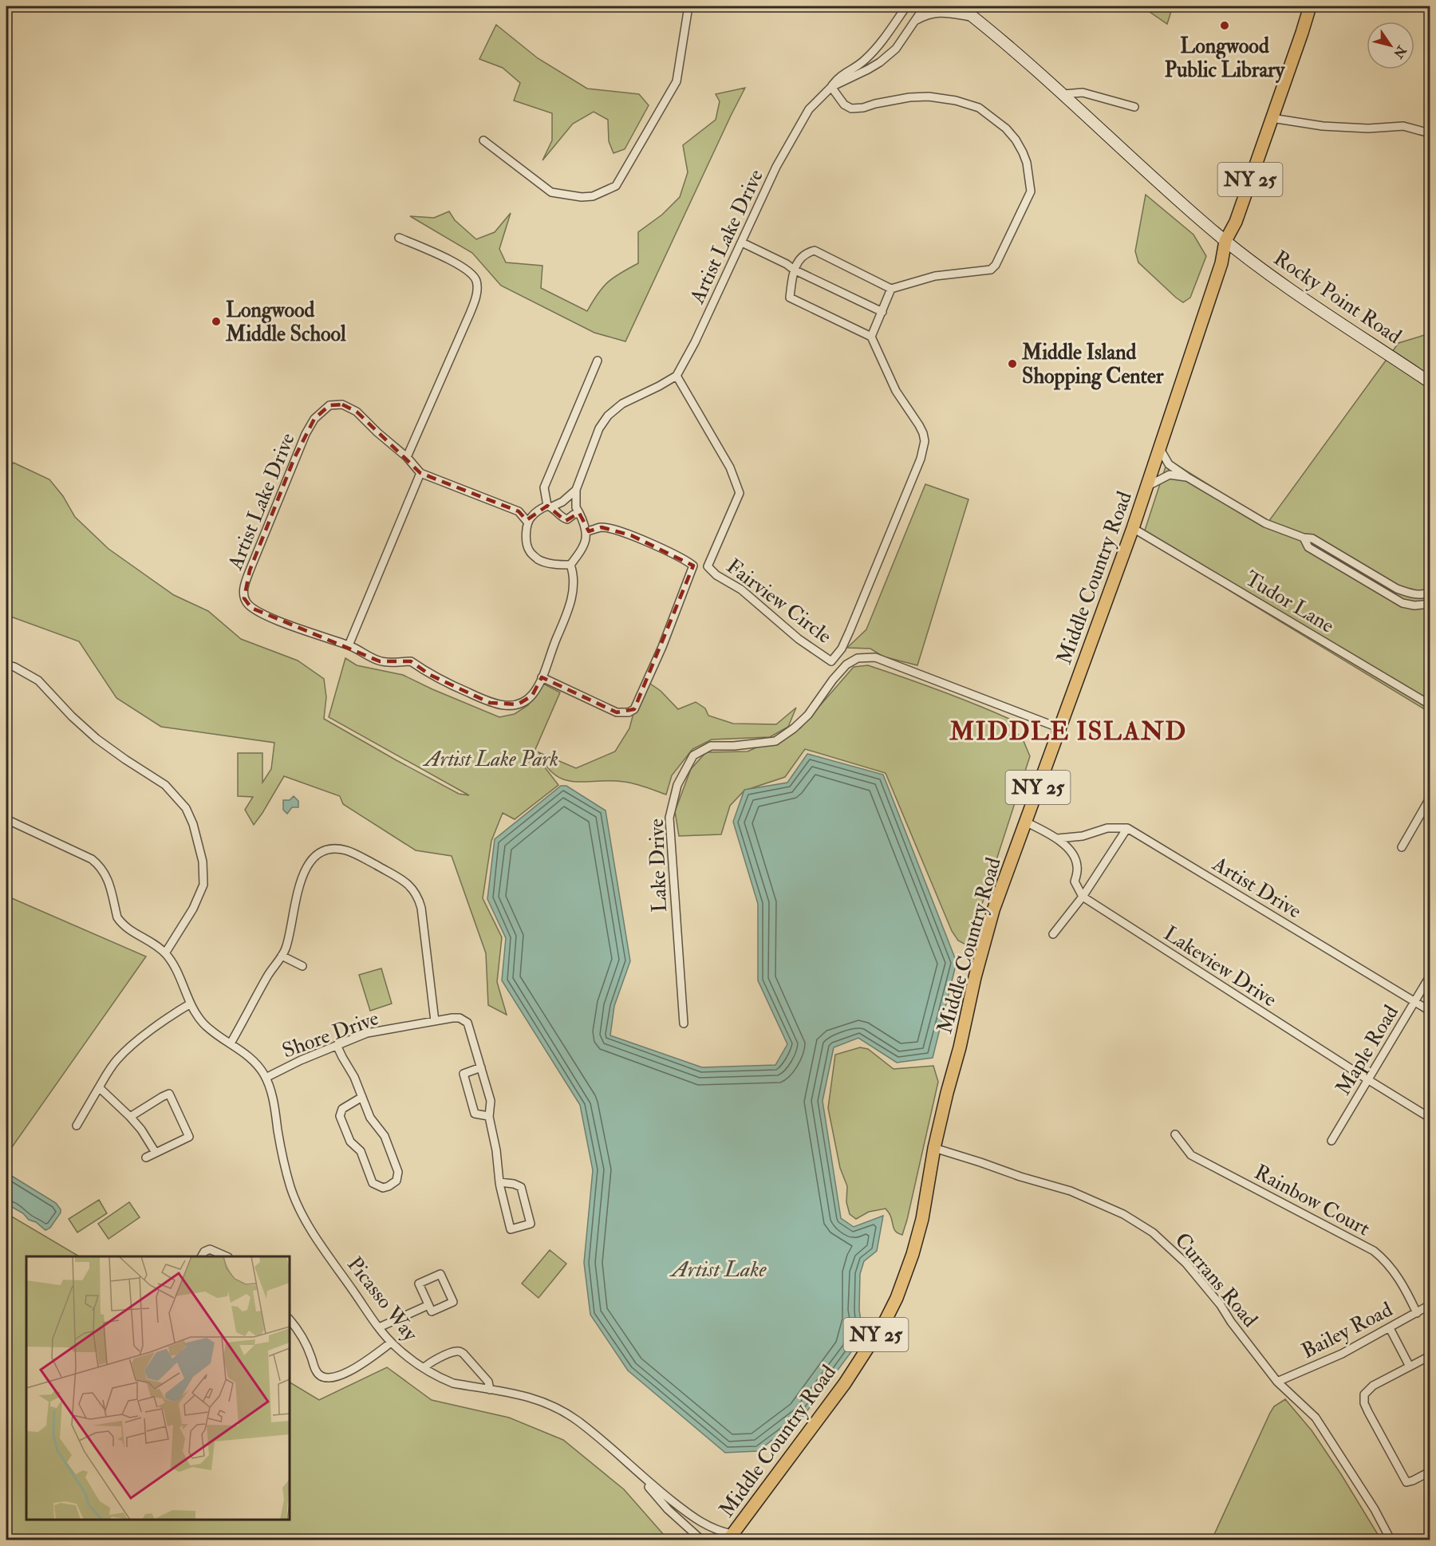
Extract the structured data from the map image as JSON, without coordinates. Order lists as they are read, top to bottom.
{
  "streets": {
    "main road": ["NY 25", "Rocky Point Road", "Middle Country Road"],
    "street": [
      "Artist Lake Drive",
      "Fairview Circle",
      "Tudor Lane",
      "Lake Drive",
      "Artist Drive",
      "Lakeview Drive",
      "Shore Drive",
      "Maple Road",
      "Rainbow Court",
      "Currans Road",
      "Picasso Way",
      "Bailey Road"
    ]
  },
  "crossings": [
    ["Artist Lake Drive", "Fairview Circle"],
    ["Rocky Point Road", "Middle Country Road"],
    ["Middle Country Road", "Tudor Lane"],
    ["Middle Country Road", "Lake Drive"],
    ["Middle Country Road", "Currans Road"],
    ["Middle Country Road", "Picasso Way"],
    ["Artist Drive", "Maple Road"],
    ["Lakeview Drive", "Maple Road"],
    ["Shore Drive", "Picasso Way"],
    ["Rainbow Court", "Bailey Road"],
    ["Currans Road", "Bailey Road"]
  ],
  "districts": ["MIDDLE ISLAND"],
  "water": ["Artist Lake"],
  "parks": ["Artist Lake Park"],
  "places": ["Longwood Public Library", "Longwood Middle School", "Middle Island Shopping Center"],
  "north": "bottom right"
}
